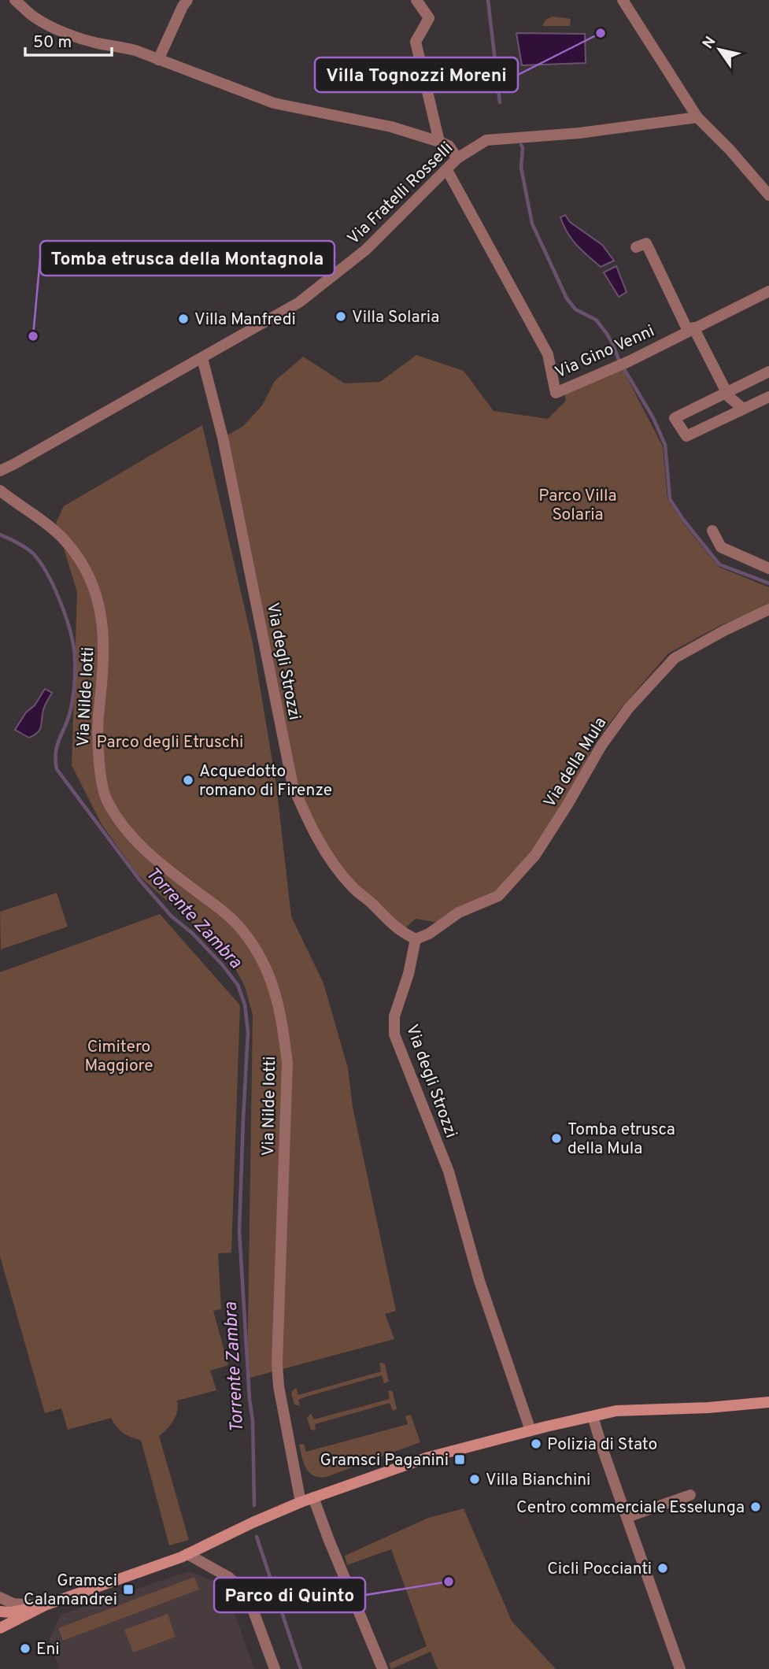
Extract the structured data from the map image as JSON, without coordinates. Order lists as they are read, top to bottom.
{
  "streets": {
    "street": [
      "Via Fratelli Rosselli",
      "Via Gino Venni",
      "Via degli Strozzi",
      "Via Nilde Iotti",
      "Via della Mula"
    ]
  },
  "crossings": [
    ["Via Fratelli Rosselli", "Via Gino Venni"],
    ["Via Fratelli Rosselli", "Via degli Strozzi"],
    ["Via degli Strozzi", "Via della Mula"]
  ],
  "water": ["Torrente Zambra"],
  "parks": ["Parco Villa Solaria", "Parco degli Etruschi", "Cimitero Maggiore"],
  "places": {
    "other": [
      "Villa Tognozzi Moreni",
      "Villa Solaria",
      "Villa Manfredi",
      "Tomba etrusca della Montagnola",
      "Acquedotto romano di Firenze",
      "Tomba etrusca della Mula",
      "Polizia di Stato",
      "Villa Bianchini",
      "Centro commerciale Esselunga",
      "Cicli Poccianti",
      "Parco di Quinto",
      "Eni"
    ],
    "transit": ["Gramsci Paganini", "Gramsci Calamandrei"]
  },
  "scale_bar": "50 m",
  "north": "top left"
}
